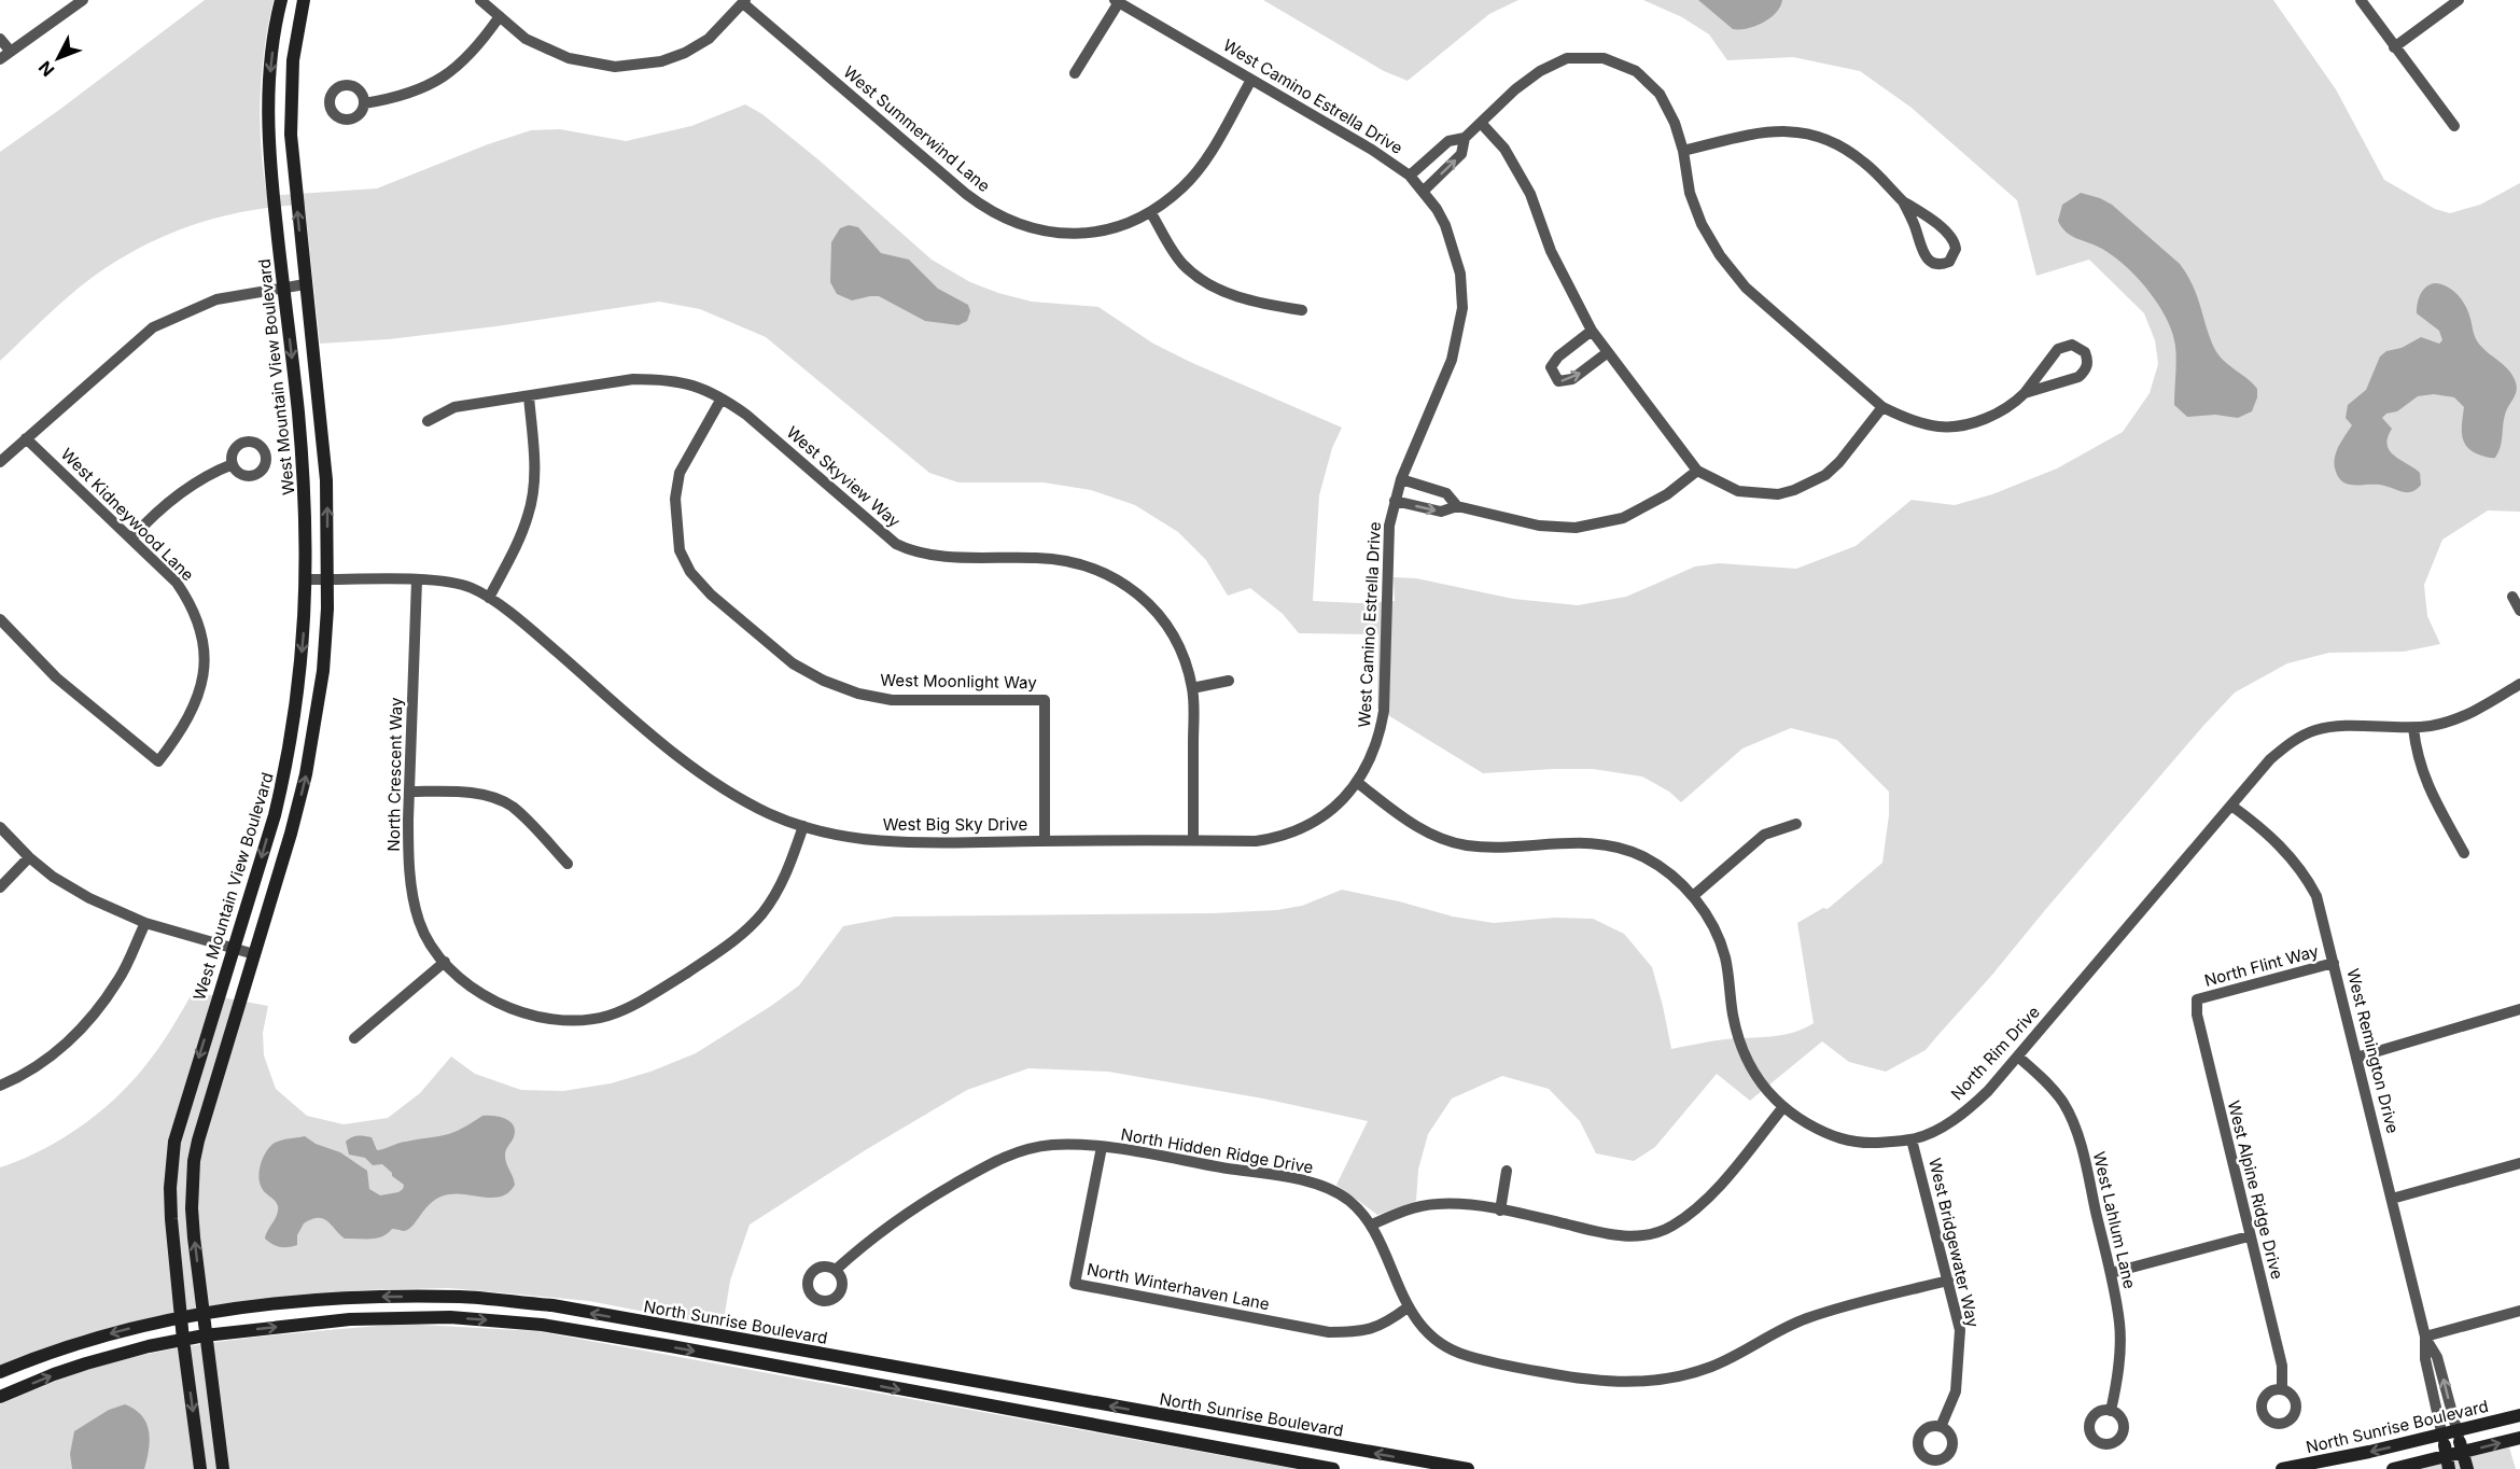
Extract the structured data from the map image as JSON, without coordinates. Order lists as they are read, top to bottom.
{
  "streets": {
    "street": [
      "West Camino Estrella Drive",
      "West Summerwind Lane",
      "West Mountain View Boulevard",
      "West Skyview Way",
      "West Kidneywood Lane",
      "West Moonlight Way",
      "North Crescent Way",
      "West Big Sky Drive",
      "North Flint Way",
      "West Remington Drive",
      "North Rim Drive",
      "North Hidden Ridge Drive",
      "West Alpine Ridge Drive",
      "West Lahlum Lane",
      "West Bridgewater Way",
      "North Winterhaven Lane",
      "North Sunrise Boulevard"
    ]
  },
  "crossings": [
    ["West Camino Estrella Drive", "West Summerwind Lane"],
    ["West Camino Estrella Drive", "West Big Sky Drive"],
    ["West Camino Estrella Drive", "North Rim Drive"],
    ["West Mountain View Boulevard", "West Big Sky Drive"],
    ["West Mountain View Boulevard", "North Sunrise Boulevard"],
    ["West Skyview Way", "West Moonlight Way"],
    ["West Skyview Way", "West Big Sky Drive"],
    ["West Moonlight Way", "West Big Sky Drive"],
    ["North Crescent Way", "West Big Sky Drive"],
    ["West Big Sky Drive", "North Rim Drive"],
    ["North Flint Way", "West Remington Drive"],
    ["North Flint Way", "West Alpine Ridge Drive"],
    ["West Remington Drive", "North Rim Drive"],
    ["West Remington Drive", "North Sunrise Boulevard"],
    ["North Rim Drive", "West Lahlum Lane"],
    ["North Rim Drive", "West Bridgewater Way"],
    ["North Hidden Ridge Drive", "West Bridgewater Way"],
    ["North Hidden Ridge Drive", "North Winterhaven Lane"]
  ],
  "north": "bottom left"
}
